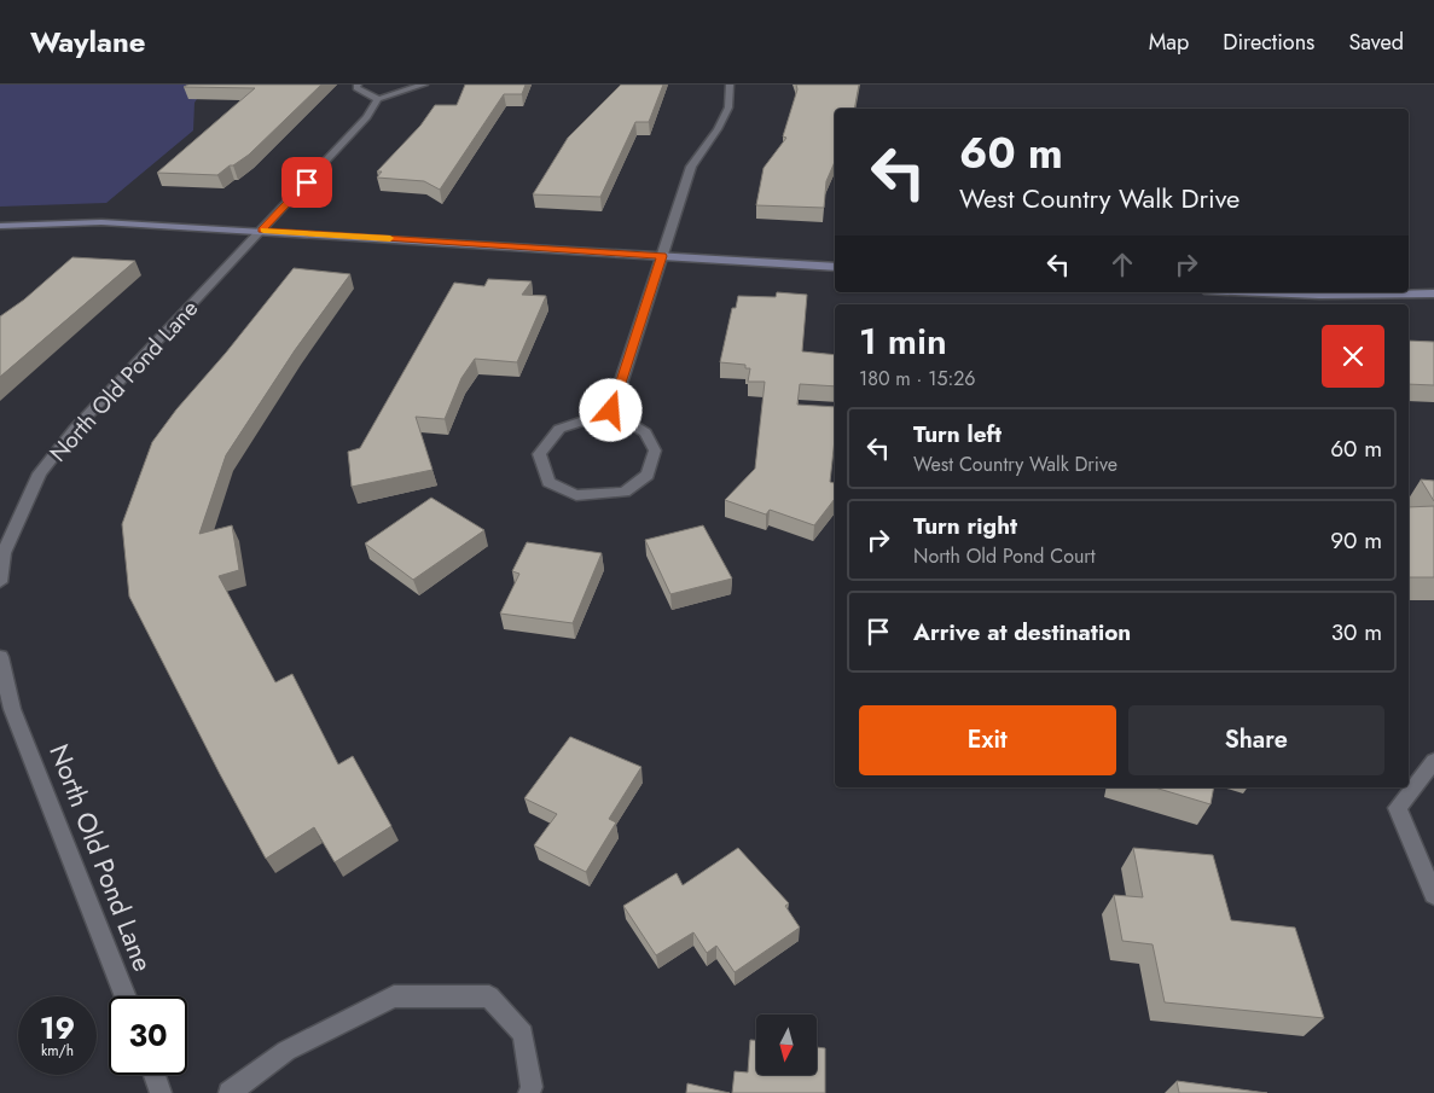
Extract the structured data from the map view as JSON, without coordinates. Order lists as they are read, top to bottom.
{
  "streets": {
    "street": ["North Old Pond Lane"]
  },
  "north": "bottom",
  "page": {
    "header": "Waylane",
    "nav": ["Map", "Directions", "Saved"],
    "turn": ["60 m", "West Country Walk Drive"],
    "heading": ["1 min", "180 m · 15:26"],
    "list": [
      {
        "name": "Turn left",
        "note": "West Country Walk Drive",
        "value": "60 m"
      },
      {
        "name": "Turn right",
        "note": "North Old Pond Court",
        "value": "90 m"
      },
      {
        "name": "Arrive at destination",
        "value": "30 m"
      }
    ],
    "buttons": ["Exit", "Share"],
    "speed": "19 km/h",
    "limit": "30"
  }
}
